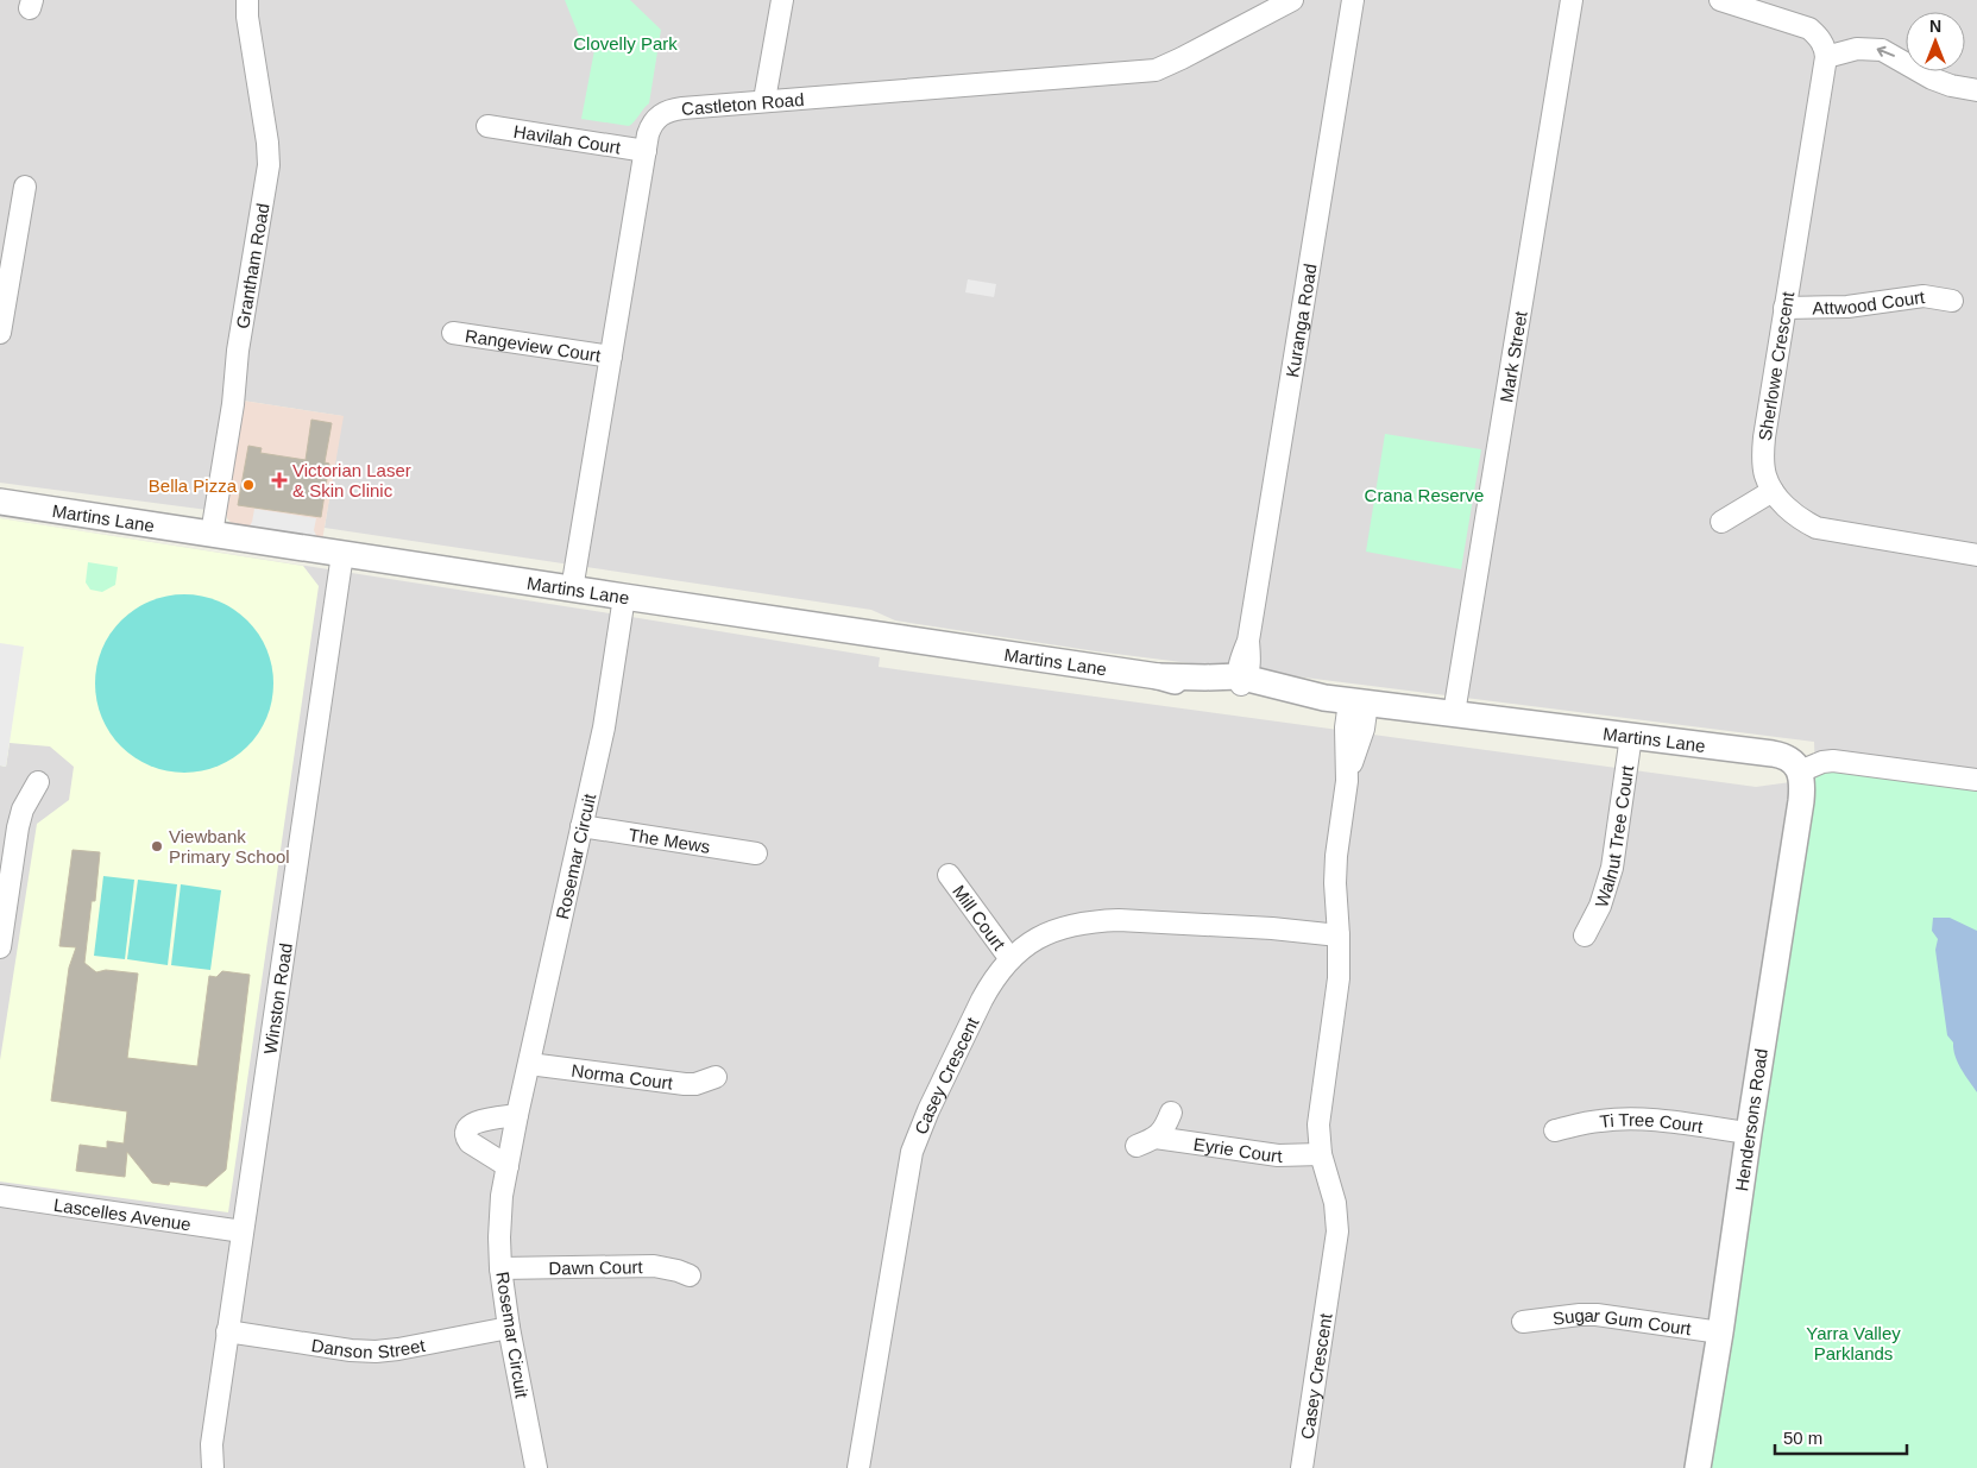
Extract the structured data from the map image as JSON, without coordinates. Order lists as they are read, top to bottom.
{
  "streets": {
    "street": [
      "Castleton Road",
      "Havilah Court",
      "Grantham Road",
      "Attwood Court",
      "Kuranga Road",
      "Rangeview Court",
      "Mark Street",
      "Sherlowe Crescent",
      "Martins Lane",
      "Walnut Tree Court",
      "The Mews",
      "Rosemar Circuit",
      "Mill Court",
      "Winston Road",
      "Norma Court",
      "Casey Crescent",
      "Hendersons Road",
      "Ti Tree Court",
      "Eyrie Court",
      "Lascelles Avenue",
      "Dawn Court",
      "Sugar Gum Court",
      "Danson Street"
    ]
  },
  "crossings": [
    ["Castleton Road", "Havilah Court"],
    ["Castleton Road", "Rangeview Court"],
    ["Castleton Road", "Martins Lane"],
    ["Grantham Road", "Martins Lane"],
    ["Attwood Court", "Sherlowe Crescent"],
    ["Kuranga Road", "Martins Lane"],
    ["Mark Street", "Martins Lane"],
    ["Martins Lane", "Walnut Tree Court"],
    ["Martins Lane", "Rosemar Circuit"],
    ["Martins Lane", "Winston Road"],
    ["Martins Lane", "Casey Crescent"],
    ["Martins Lane", "Hendersons Road"],
    ["The Mews", "Rosemar Circuit"],
    ["Rosemar Circuit", "Norma Court"],
    ["Rosemar Circuit", "Dawn Court"],
    ["Rosemar Circuit", "Danson Street"],
    ["Mill Court", "Casey Crescent"],
    ["Winston Road", "Lascelles Avenue"],
    ["Winston Road", "Danson Street"],
    ["Casey Crescent", "Eyrie Court"],
    ["Hendersons Road", "Ti Tree Court"],
    ["Hendersons Road", "Sugar Gum Court"]
  ],
  "parks": ["Clovelly Park", "Crana Reserve", "Yarra Valley Parklands"],
  "places": {
    "health": ["Victorian Laser & Skin Clinic"],
    "other": ["Bella Pizza", "Viewbank Primary School"]
  },
  "scale_bar": "50 m",
  "north": "top"
}
